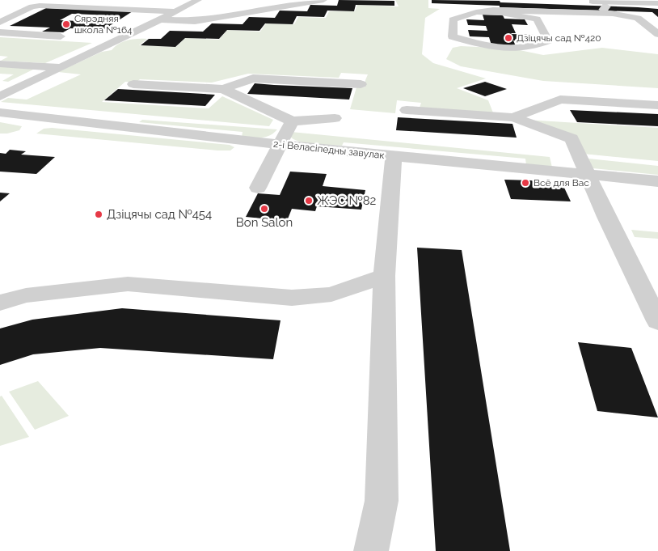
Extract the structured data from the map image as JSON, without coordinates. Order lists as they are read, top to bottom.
{
  "streets": {
    "street": ["2-і Веласіпедны завулак"]
  },
  "places": [
    "Сярэдняя школа №164",
    "Дзіцячы сад №420",
    "Всё для Вас",
    "ЖЭС №82",
    "Bon Salon",
    "Дзіцячы сад №454"
  ]
}
